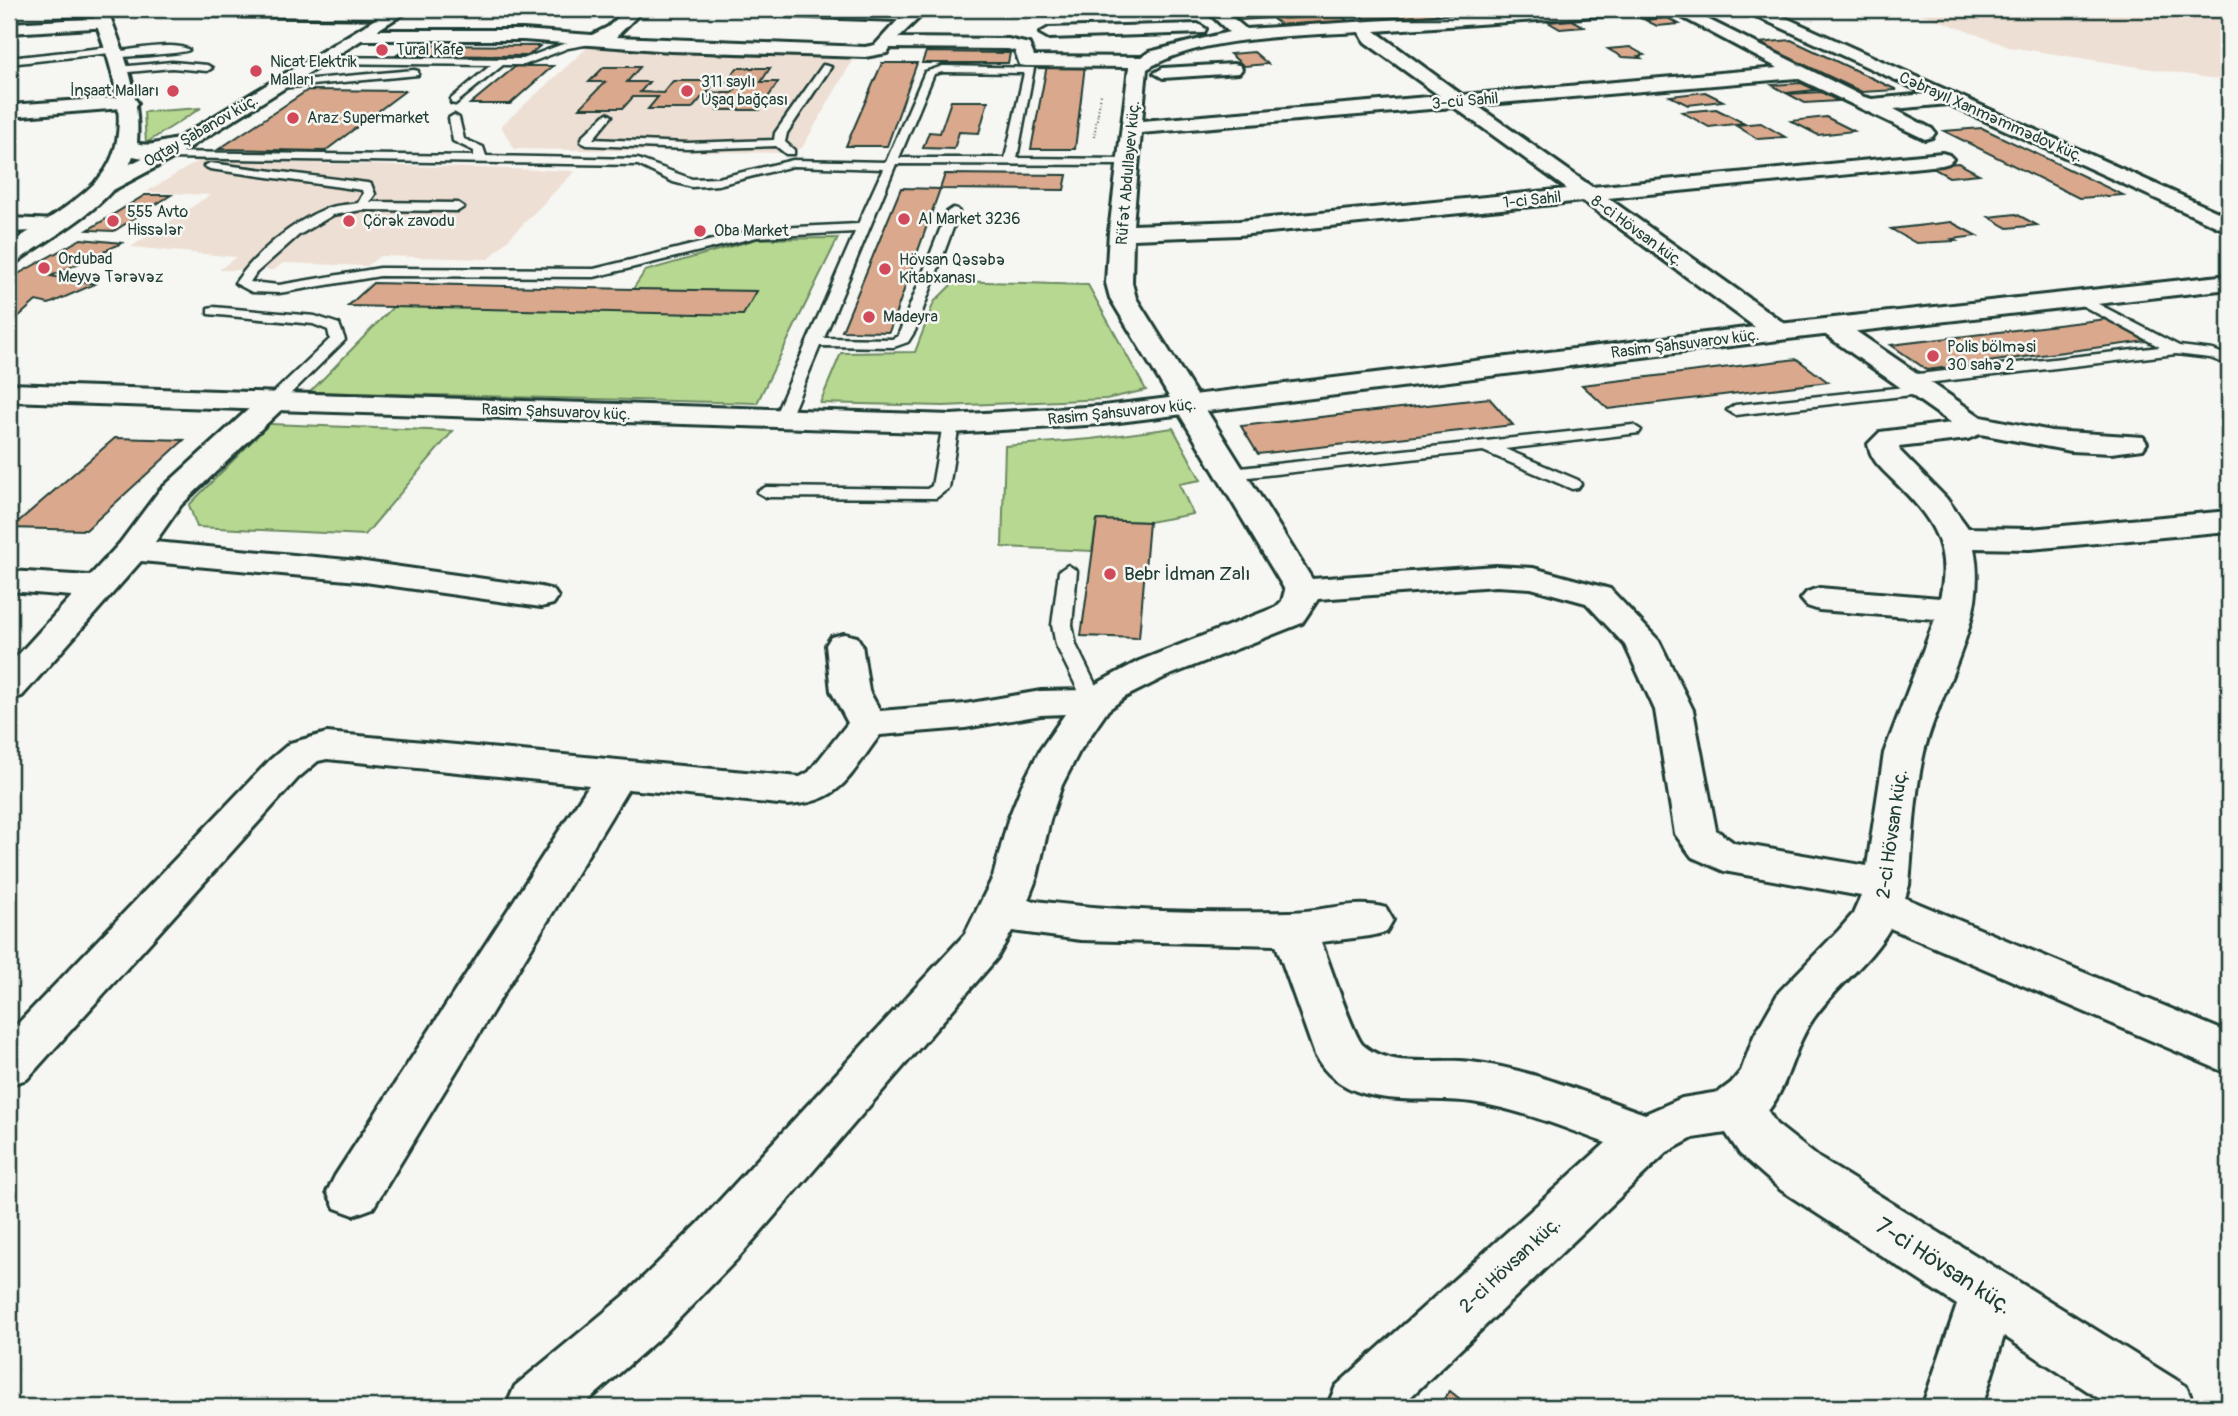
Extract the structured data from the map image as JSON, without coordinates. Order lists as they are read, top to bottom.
{
  "streets": {
    "street": [
      "3-cü Sahil",
      "Cəbrayıl Xanməmmədov küç.",
      "Oqtay Şabanov küç.",
      "Rüfət Abdullayev küç.",
      "1-ci Sahil",
      "8-ci Hövsan küç.",
      "Rasim Şahsuvarov küç.",
      "2-ci Hövsan küç.",
      "7-ci Hövsan küç."
    ]
  },
  "crossings": [
    ["3-cü Sahil", "Rüfət Abdullayev küç."],
    ["3-cü Sahil", "8-ci Hövsan küç."],
    ["Rüfət Abdullayev küç.", "1-ci Sahil"],
    ["Rüfət Abdullayev küç.", "Rasim Şahsuvarov küç."],
    ["1-ci Sahil", "8-ci Hövsan küç."],
    ["8-ci Hövsan küç.", "Rasim Şahsuvarov küç."],
    ["2-ci Hövsan küç.", "7-ci Hövsan küç."]
  ],
  "places": [
    "Tural Kafe",
    "Nicat Elektrik Malları",
    "İnşaat Malları",
    "311 saylı Uşaq bağçası",
    "Araz Supermarket",
    "Al Market 3236",
    "555 Avto Hissələr",
    "Çörək zavodu",
    "Oba Market",
    "Ordubad Meyvə Tərəvəz",
    "Hövsan Qəsəbə Kitabxanası",
    "Madeyra",
    "Polis bölməsi 30 sahə 2",
    "Bebr İdman Zalı"
  ]
}
